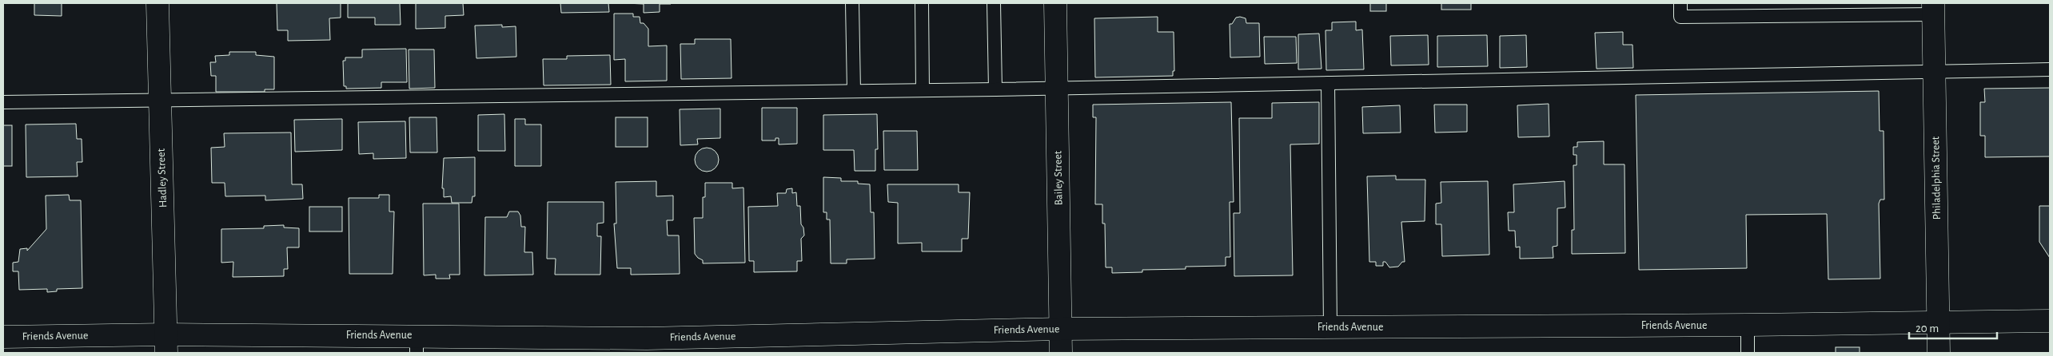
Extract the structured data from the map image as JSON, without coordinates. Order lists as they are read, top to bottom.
{
  "streets": {
    "street": [
      "Hadley Street",
      "Bailey Street",
      "Philadelphia Street",
      "Friends Avenue"
    ]
  },
  "crossings": [
    ["Hadley Street", "Friends Avenue"],
    ["Bailey Street", "Friends Avenue"],
    ["Philadelphia Street", "Friends Avenue"]
  ],
  "scale_bar": "20 m"
}
